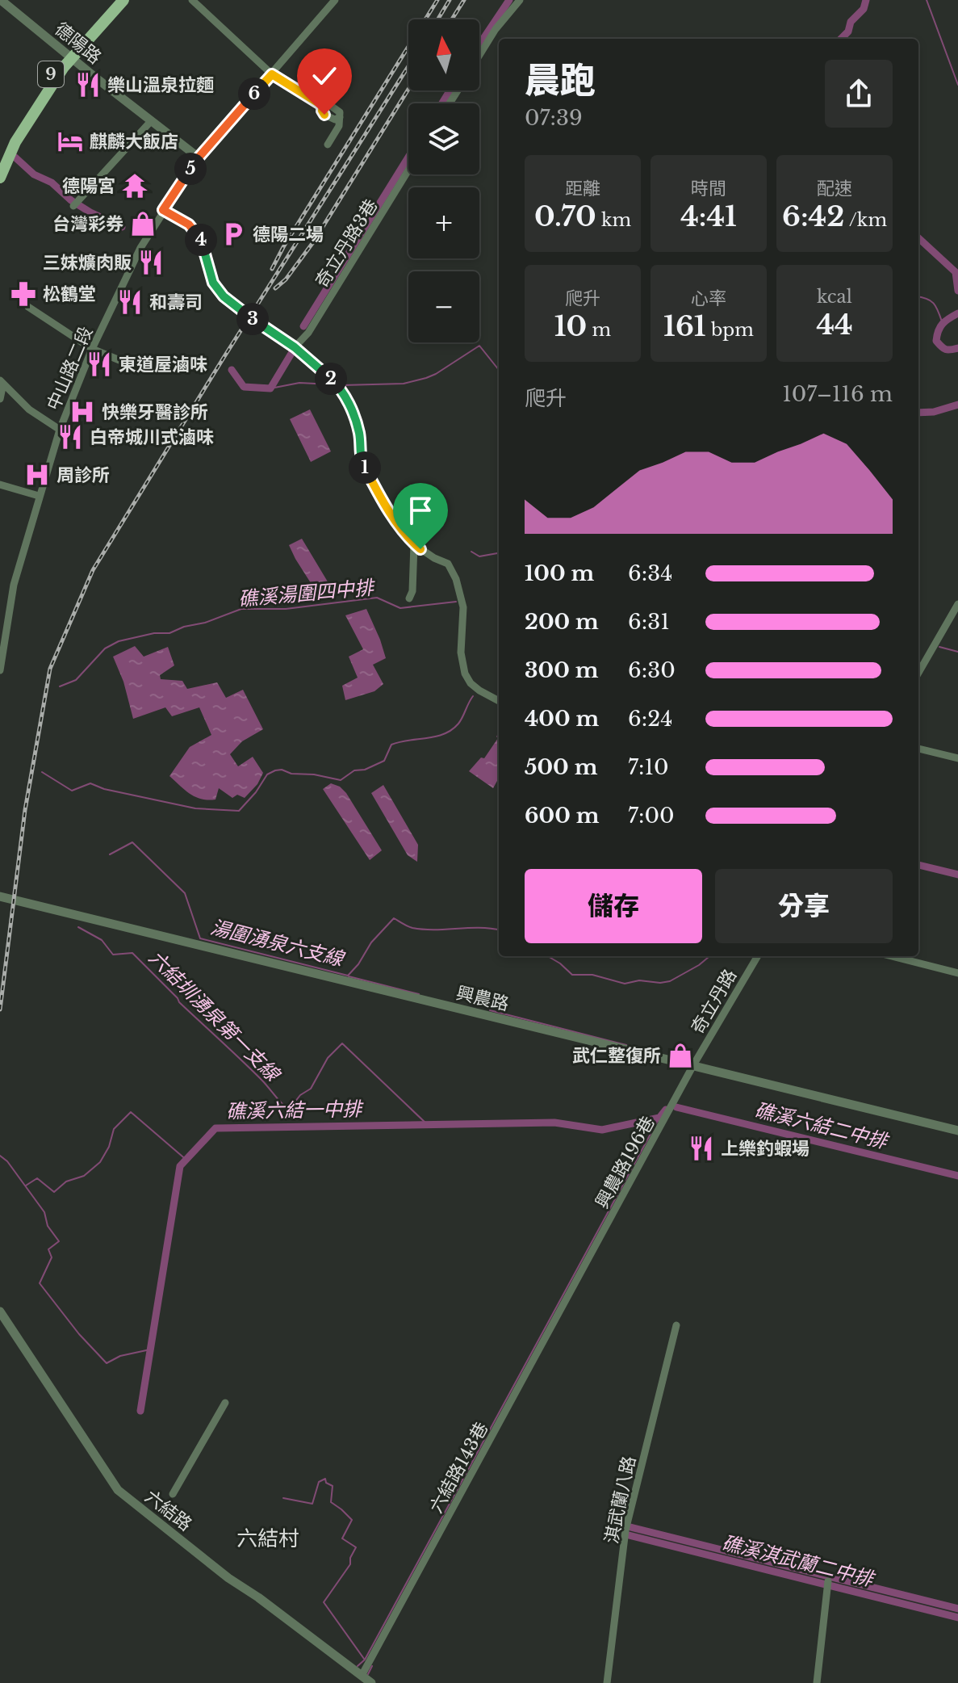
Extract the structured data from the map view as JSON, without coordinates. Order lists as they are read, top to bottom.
{
  "streets": {
    "main road": ["9"],
    "street": [
      "德陽路",
      "奇立丹路3巷",
      "中山路二段",
      "興農路",
      "奇立丹路",
      "興農路196巷",
      "六結路143巷",
      "淇武蘭八路",
      "六結路"
    ]
  },
  "crossings": [
    ["德陽路", "9"],
    ["德陽路", "中山路二段"],
    ["興農路", "奇立丹路"],
    ["興農路", "興農路196巷"],
    ["奇立丹路", "興農路196巷"],
    ["興農路196巷", "六結路143巷"],
    ["六結路143巷", "六結路"]
  ],
  "districts": ["六結村"],
  "water": [
    "礁溪湯圍四中排",
    "湯圍湧泉六支線",
    "六結圳湧泉第一支線",
    "礁溪六結一中排",
    "礁溪六結二中排",
    "礁溪淇武蘭二中排"
  ],
  "places": {
    "restaurant": [
      "樂山溫泉拉麵",
      "三妹爌肉販",
      "和壽司",
      "東道屋滷味",
      "白帝城川式滷味",
      "上樂釣蝦場"
    ],
    "hotel": ["麒麟大飯店"],
    "temple": ["德陽宮"],
    "shop": ["台灣彩券", "武仁整復所"],
    "parking": ["德陽二場"],
    "pharmacy": ["松鶴堂"],
    "hospital": ["快樂牙醫診所", "周診所"]
  },
  "north": "top",
  "page": {
    "map_buttons": ["+", "−"],
    "heading": ["晨跑", "07:39"],
    "pins": [
      "6",
      "5",
      "4",
      "3",
      "2",
      "1"
    ],
    "stats": [
      ["距離", "0.70 km"],
      ["時間", "4:41"],
      ["配速", "6:42 /km"],
      ["爬升", "10 m"],
      ["心率", "161 bpm"],
      ["kcal", "44"]
    ],
    "chart": ["爬升", "107–116 m"],
    "list": [
      {
        "name": "100 m",
        "note": "6:34"
      },
      {
        "name": "200 m",
        "note": "6:31"
      },
      {
        "name": "300 m",
        "note": "6:30"
      },
      {
        "name": "400 m",
        "note": "6:24"
      },
      {
        "name": "500 m",
        "note": "7:10"
      },
      {
        "name": "600 m",
        "note": "7:00"
      }
    ],
    "buttons": ["儲存", "分享"]
  }
}
